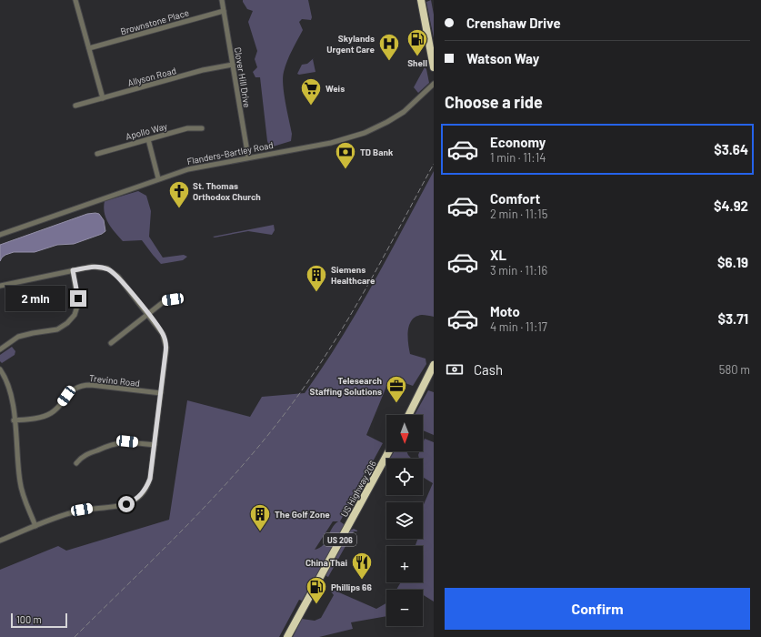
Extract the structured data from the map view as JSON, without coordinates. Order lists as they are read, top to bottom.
{
  "streets": {
    "highway": ["US Highway 206", "US 206"],
    "street": [
      "Brownstone Place",
      "Allyson Road",
      "Clover Hill Drive",
      "Apollo Way",
      "Flanders-Bartley Road",
      "Trevino Road"
    ]
  },
  "crossings": [
    ["Brownstone Place", "Clover Hill Drive"],
    ["Allyson Road", "Clover Hill Drive"],
    ["Clover Hill Drive", "Flanders-Bartley Road"]
  ],
  "places": {
    "fuel station": ["Shell", "Phillips 66"],
    "hospital": ["Skylands Urgent Care"],
    "supermarket": ["Weis"],
    "bank": ["TD Bank"],
    "church": ["St. Thomas Orthodox Church"],
    "building": ["Siemens Healthcare", "The Golf Zone"],
    "office": ["Telesearch Staffing Solutions"],
    "restaurant": ["China Thai"]
  },
  "scale_bar": "100 m",
  "north": "bottom",
  "page": {
    "banner": ["Crenshaw Drive", "Watson Way"],
    "heading": "Choose a ride",
    "list": [
      {
        "name": "Economy",
        "note": "1 min · 11:14",
        "value": "$3.64"
      },
      {
        "name": "Comfort",
        "note": "2 min · 11:15",
        "value": "$4.92"
      },
      {
        "name": "XL",
        "note": "3 min · 11:16",
        "value": "$6.19"
      },
      {
        "name": "Moto",
        "note": "4 min · 11:17",
        "value": "$3.71"
      }
    ],
    "bubble": "2 min",
    "pay": ["Cash", "580 m"],
    "map_buttons": ["+", "−"],
    "buttons": "Confirm",
    "scale": "100 m"
  }
}
